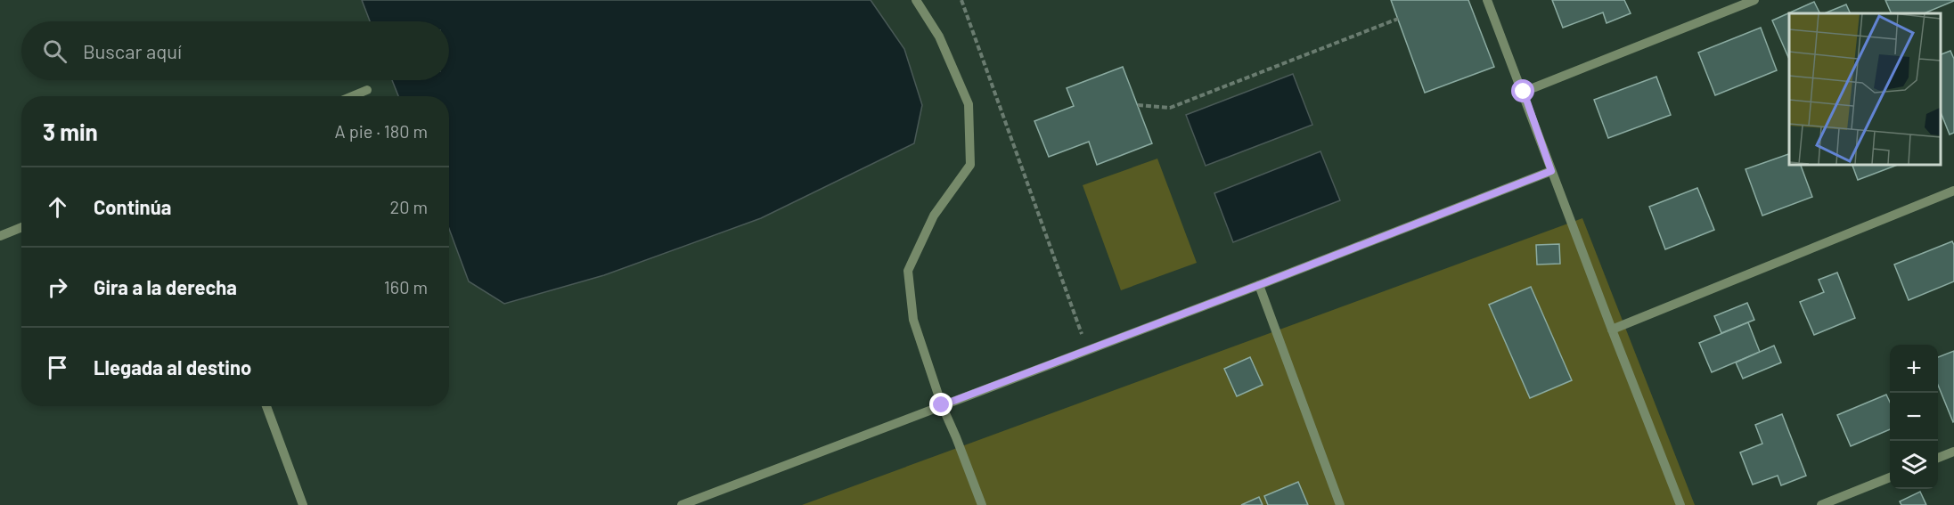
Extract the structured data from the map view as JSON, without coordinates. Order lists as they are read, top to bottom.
{
  "page": {
    "search": "Buscar aquí",
    "heading": ["3 min", "A pie · 180 m"],
    "list": [
      ["Continúa", "20 m"],
      ["Gira a la derecha", "160 m"],
      "Llegada al destino"
    ],
    "map_buttons": ["+", "−"]
  }
}
